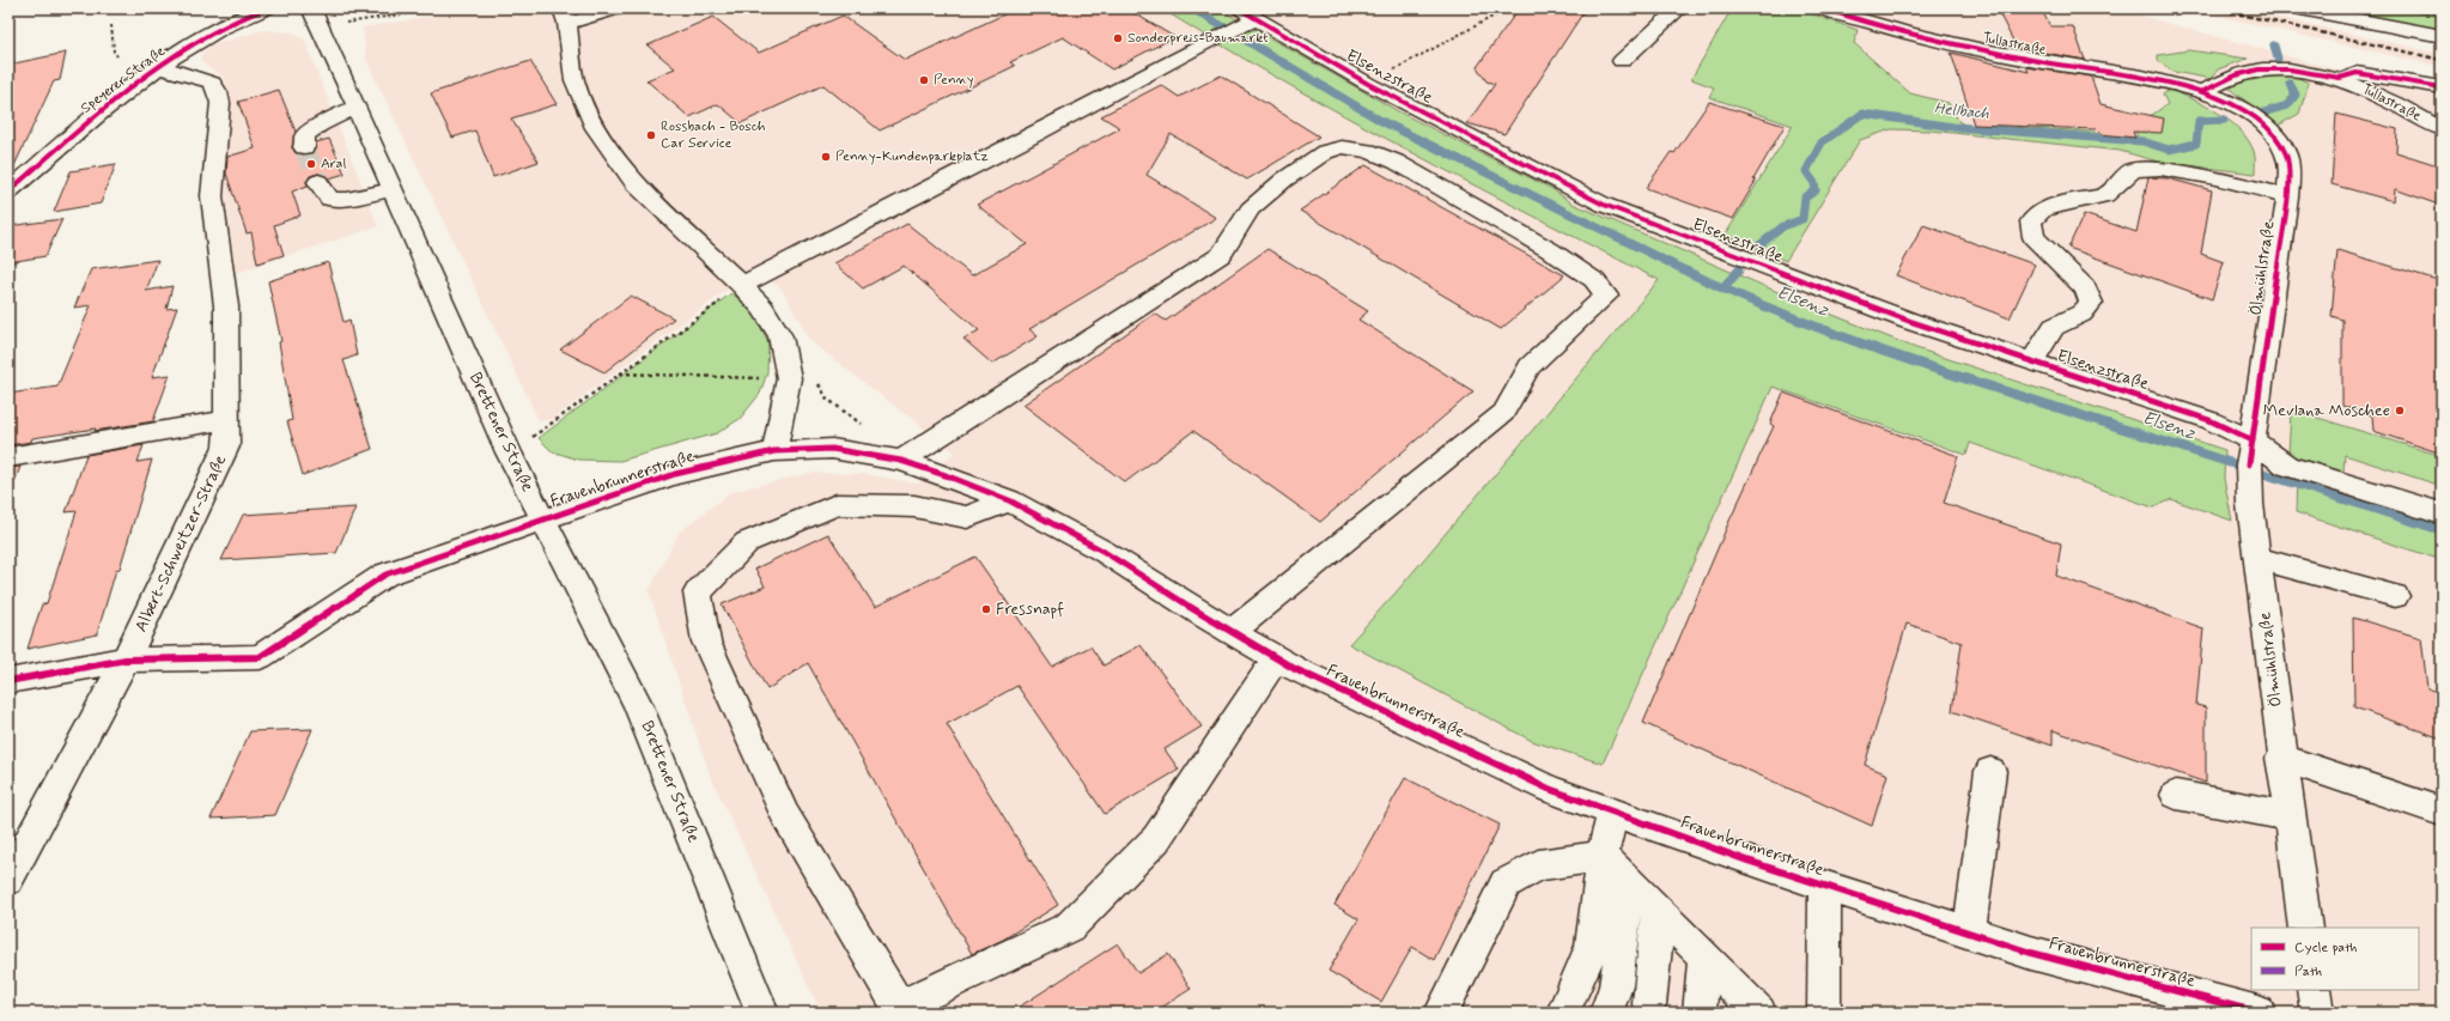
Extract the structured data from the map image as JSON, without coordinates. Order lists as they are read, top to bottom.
{
  "streets": {
    "street": [
      "Tullastraße",
      "Elsenzstraße",
      "Speyerer Straße",
      "Ölmühlstraße",
      "Brettener Straße",
      "Frauenbrunnerstraße",
      "Albert-Schweitzer-Straße"
    ]
  },
  "crossings": [
    ["Tullastraße", "Ölmühlstraße"],
    ["Elsenzstraße", "Ölmühlstraße"],
    ["Speyerer Straße", "Albert-Schweitzer-Straße"],
    ["Brettener Straße", "Frauenbrunnerstraße"],
    ["Brettener Straße", "Albert-Schweitzer-Straße"],
    ["Frauenbrunnerstraße", "Albert-Schweitzer-Straße"]
  ],
  "water": ["Hellbach", "Elsenz"],
  "places": [
    "Sonderpreis-Baumarkt",
    "Penny",
    "Rossbach - Bosch Car Service",
    "Penny-Kundenparkplatz",
    "Aral",
    "Mevlana Moschee",
    "Fressnapf"
  ],
  "legend": ["Cycle path", "Path"]
}
